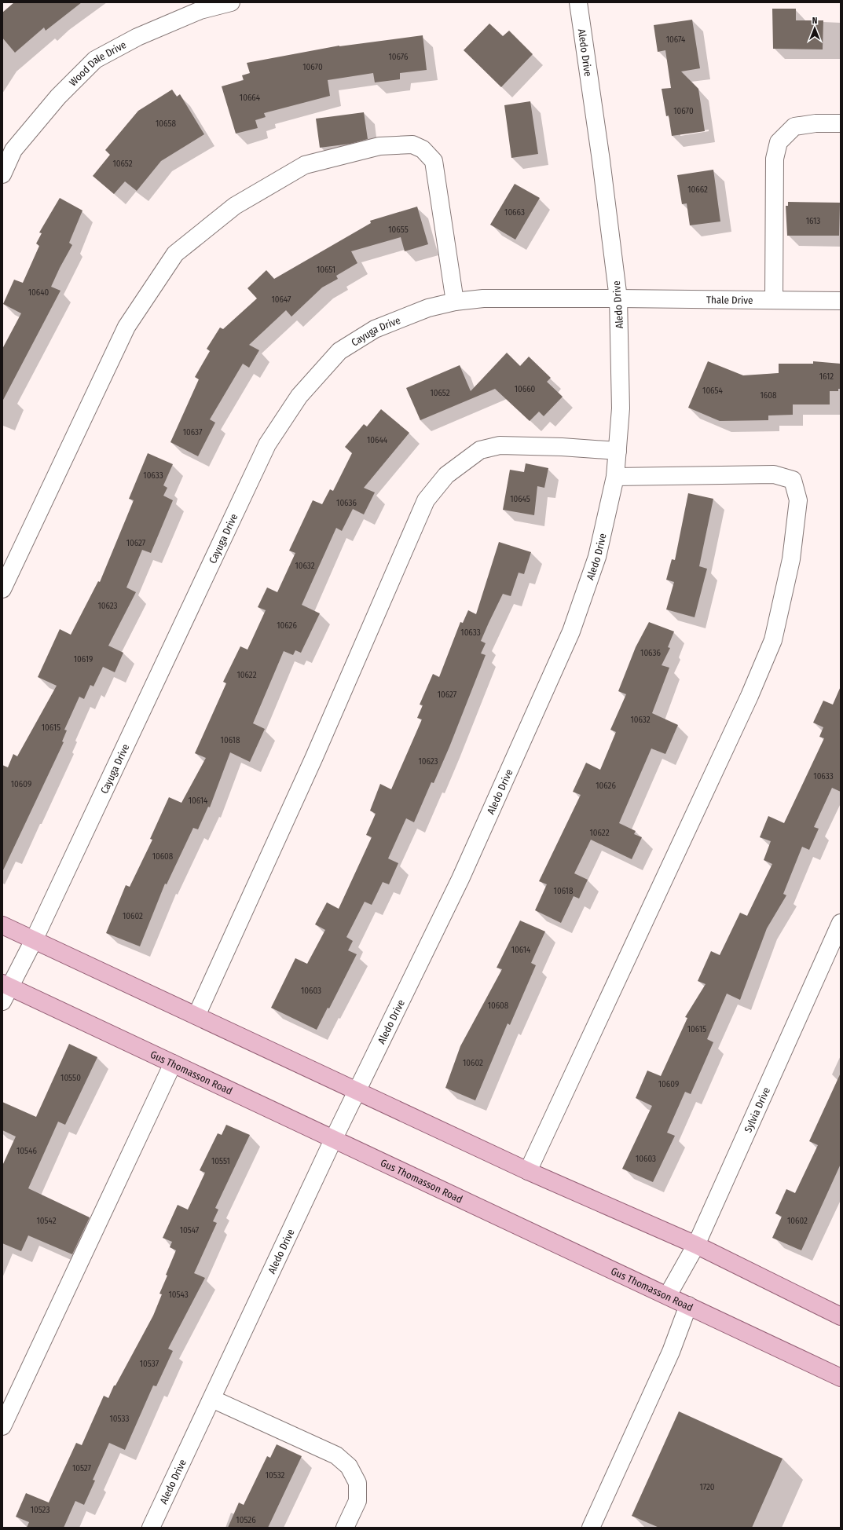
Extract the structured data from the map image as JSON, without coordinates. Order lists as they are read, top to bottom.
{
  "streets": {
    "main road": ["Gus Thomasson Road"],
    "street": [
      "Aledo Drive",
      "Wood Dale Drive",
      "Thale Drive",
      "Cayuga Drive",
      "Sylvia Drive"
    ]
  },
  "crossings": [
    ["Aledo Drive", "Thale Drive"],
    ["Aledo Drive", "Cayuga Drive"],
    ["Aledo Drive", "Gus Thomasson Road"],
    ["Thale Drive", "Cayuga Drive"],
    ["Cayuga Drive", "Gus Thomasson Road"],
    ["Gus Thomasson Road", "Sylvia Drive"]
  ],
  "house_numbers": [
    "10674",
    "10676",
    "10670",
    "10664",
    "10670",
    "10658",
    "10652",
    "10662",
    "10663",
    "1613",
    "10655",
    "10651",
    "10640",
    "10647",
    "1612",
    "10660",
    "10654",
    "10652",
    "1608",
    "10637",
    "10644",
    "10633",
    "10645",
    "10636",
    "10627",
    "10632",
    "10623",
    "10626",
    "10633",
    "10636",
    "10619",
    "10622",
    "10627",
    "10632",
    "10615",
    "10618",
    "10623",
    "10633",
    "10609",
    "10626",
    "10614",
    "10622",
    "10608",
    "10618",
    "10602",
    "10614",
    "10603",
    "10608",
    "10615",
    "10602",
    "10550",
    "10609",
    "10546",
    "10603",
    "10551",
    "10542",
    "10602",
    "10547",
    "10543",
    "10537",
    "10533",
    "10527",
    "10532",
    "1720",
    "10523",
    "10526"
  ],
  "north": "top"
}
